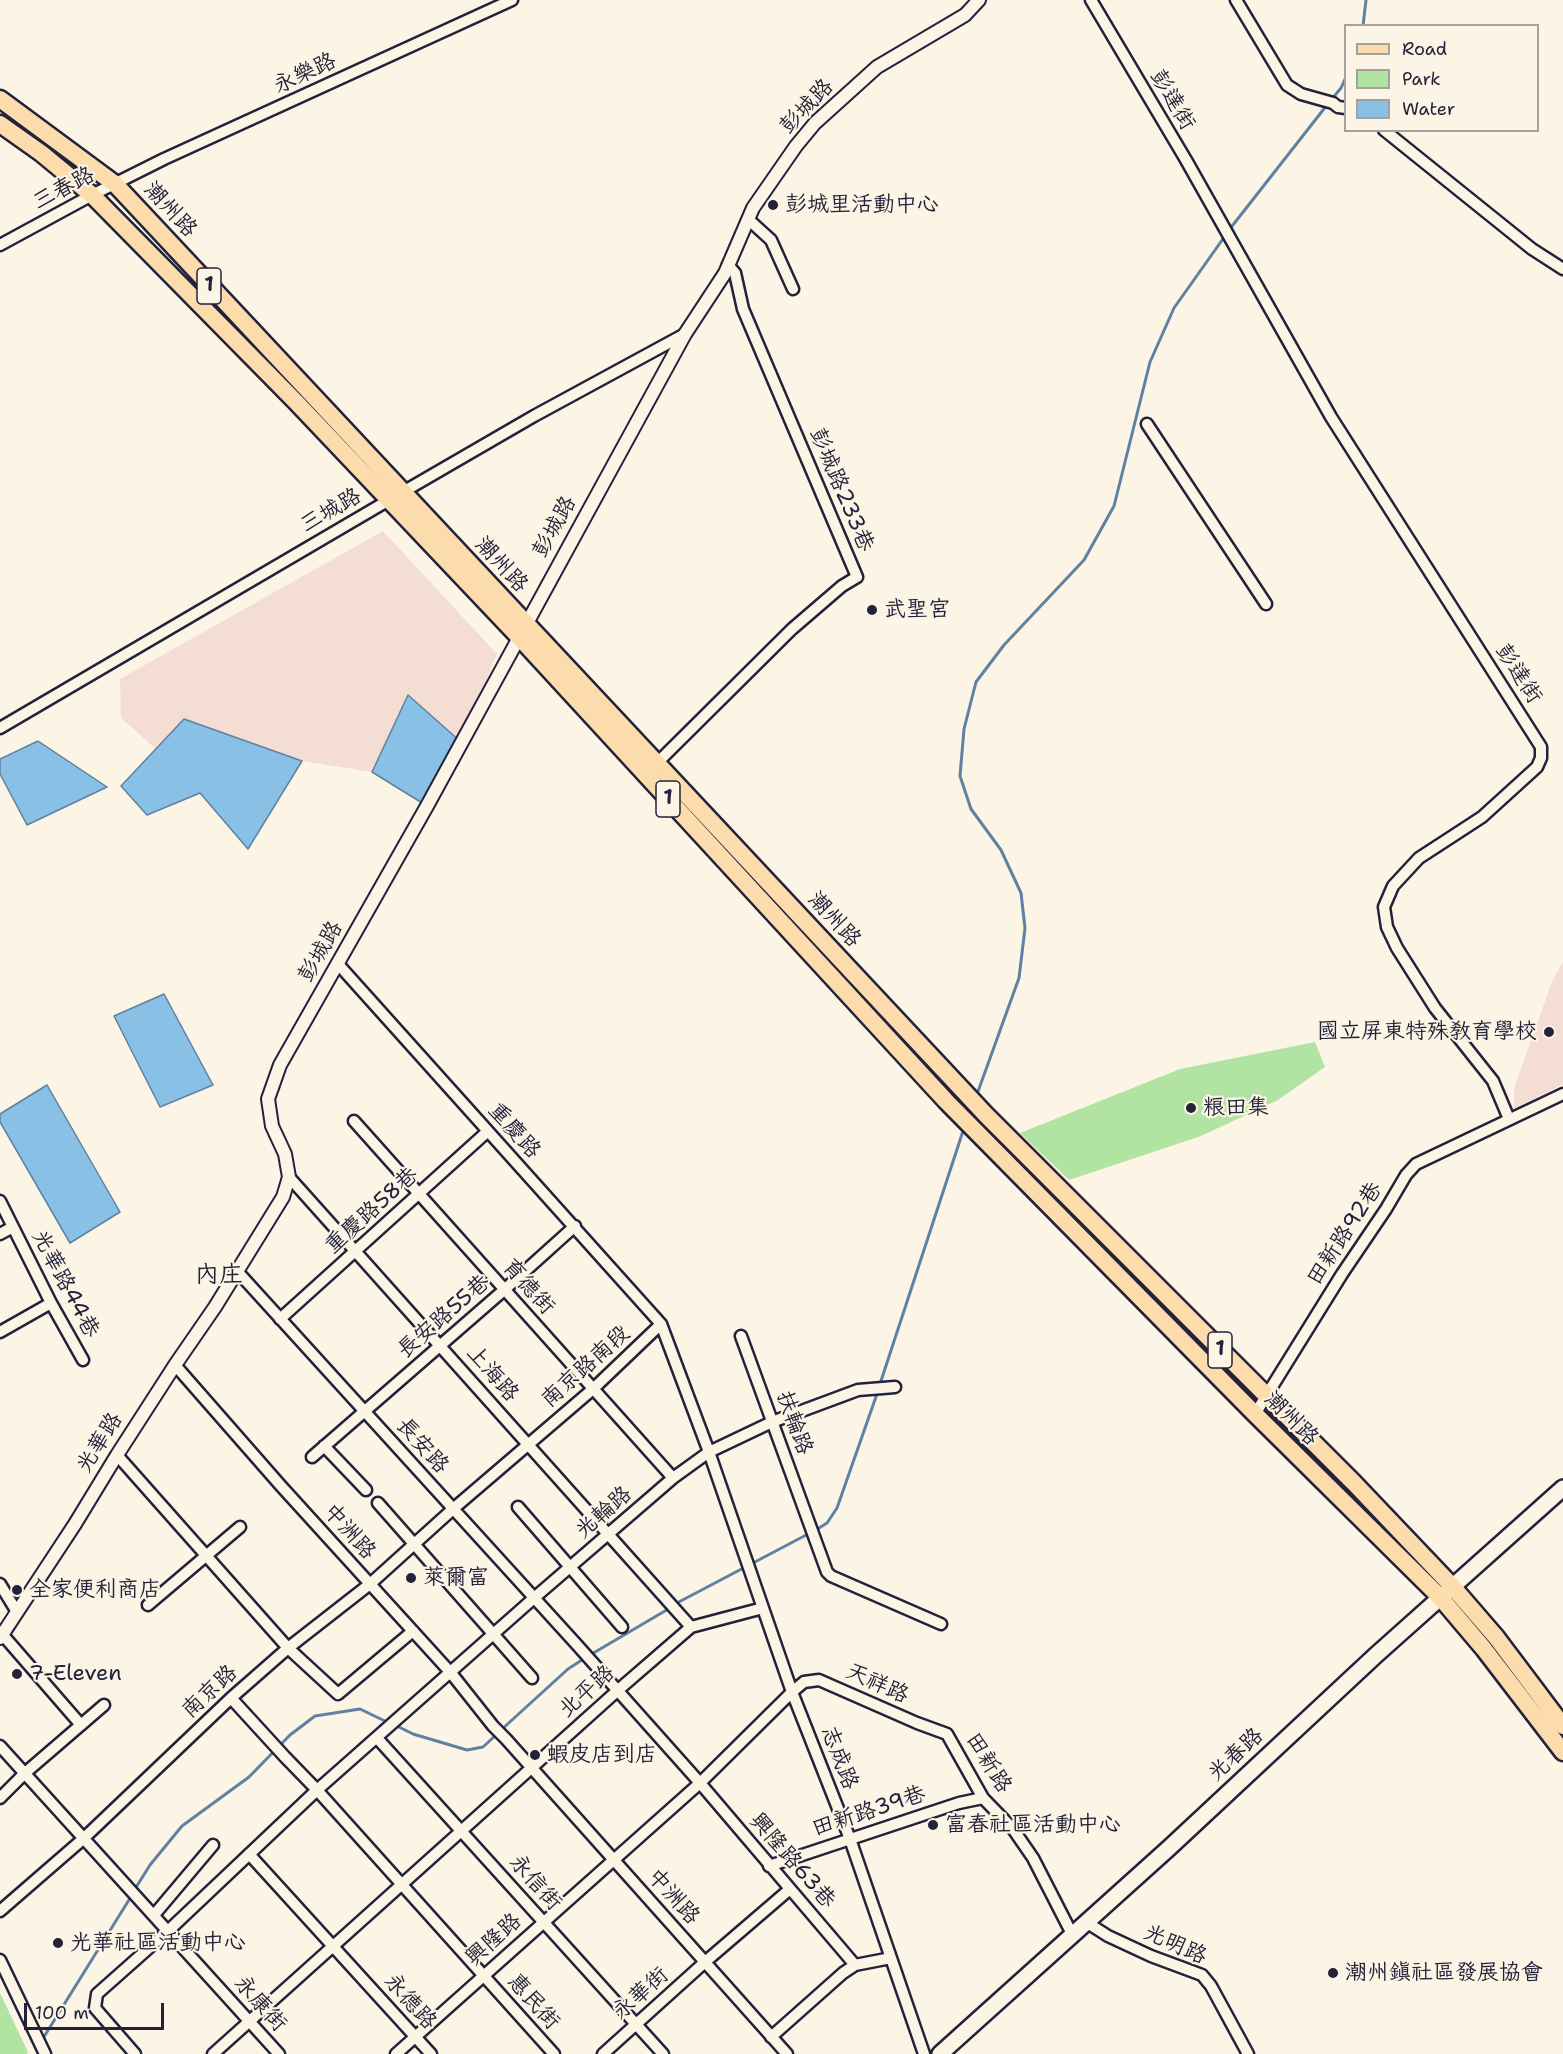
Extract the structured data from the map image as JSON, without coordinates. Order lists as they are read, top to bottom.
{
  "streets": {
    "main road": ["潮州路", "1", "光春路"],
    "street": [
      "永樂路",
      "彭達街",
      "彭城路",
      "三春路",
      "彭城路233巷",
      "三城路",
      "重慶路",
      "重慶路58巷",
      "田新路92巷",
      "光華路44巷",
      "育德街",
      "長安路55巷",
      "南京路南段",
      "上海路",
      "扶輪路",
      "光華路",
      "長安路",
      "光輪路",
      "中洲路",
      "天祥路",
      "南京路",
      "北平路",
      "志成路",
      "田新路",
      "田新路39巷",
      "興隆路63巷",
      "永信街",
      "興隆路",
      "光明路",
      "永華街",
      "永德路",
      "惠民街",
      "永康街"
    ]
  },
  "crossings": [
    ["永樂路", "三春路"],
    ["永樂路", "潮州路"],
    ["彭達街", "田新路92巷"],
    ["彭城路", "潮州路"],
    ["彭城路", "彭城路233巷"],
    ["彭城路", "三城路"],
    ["彭城路", "重慶路"],
    ["彭城路", "上海路"],
    ["三春路", "潮州路"],
    ["潮州路", "彭城路233巷"],
    ["潮州路", "三城路"],
    ["潮州路", "田新路92巷"],
    ["潮州路", "光春路"],
    ["重慶路", "重慶路58巷"],
    ["重慶路", "長安路55巷"],
    ["重慶路", "南京路南段"],
    ["重慶路58巷", "育德街"],
    ["重慶路58巷", "上海路"],
    ["重慶路58巷", "長安路"],
    ["育德街", "長安路55巷"],
    ["育德街", "南京路南段"],
    ["育德街", "光輪路"],
    ["長安路55巷", "上海路"],
    ["長安路55巷", "長安路"],
    ["南京路南段", "上海路"],
    ["南京路南段", "長安路"],
    ["南京路南段", "南京路"],
    ["上海路", "光輪路"],
    ["上海路", "北平路"],
    ["扶輪路", "光輪路"],
    ["光華路", "長安路"],
    ["光華路", "中洲路"],
    ["長安路", "光輪路"],
    ["長安路", "南京路"],
    ["長安路", "北平路"],
    ["光輪路", "中洲路"],
    ["光輪路", "志成路"],
    ["光輪路", "永信街"],
    ["中洲路", "南京路"],
    ["中洲路", "北平路"],
    ["中洲路", "興隆路"],
    ["中洲路", "永華街"],
    ["天祥路", "志成路"],
    ["天祥路", "田新路"],
    ["天祥路", "興隆路"],
    ["南京路", "永康街"],
    ["北平路", "志成路"],
    ["北平路", "永信街"],
    ["北平路", "永德路"],
    ["北平路", "永康街"],
    ["光春路", "田新路"],
    ["光春路", "光明路"],
    ["志成路", "田新路39巷"],
    ["志成路", "興隆路"],
    ["田新路", "田新路39巷"],
    ["田新路39巷", "興隆路63巷"],
    ["興隆路63巷", "興隆路"],
    ["興隆路63巷", "永華街"],
    ["永信街", "興隆路"],
    ["永信街", "永華街"],
    ["興隆路", "永德路"],
    ["興隆路", "惠民街"]
  ],
  "districts": ["内庄"],
  "places": [
    "彭城里活動中心",
    "武聖宮",
    "國立屏東特殊教育學校",
    "粮田集",
    "萊爾富",
    "全家便利商店",
    "7-Eleven",
    "蝦皮店到店",
    "富春社區活動中心",
    "光華社區活動中心",
    "潮州鎮社區發展協會"
  ],
  "legend": ["Road", "Park", "Water"],
  "scale_bar": "100 m"
}
